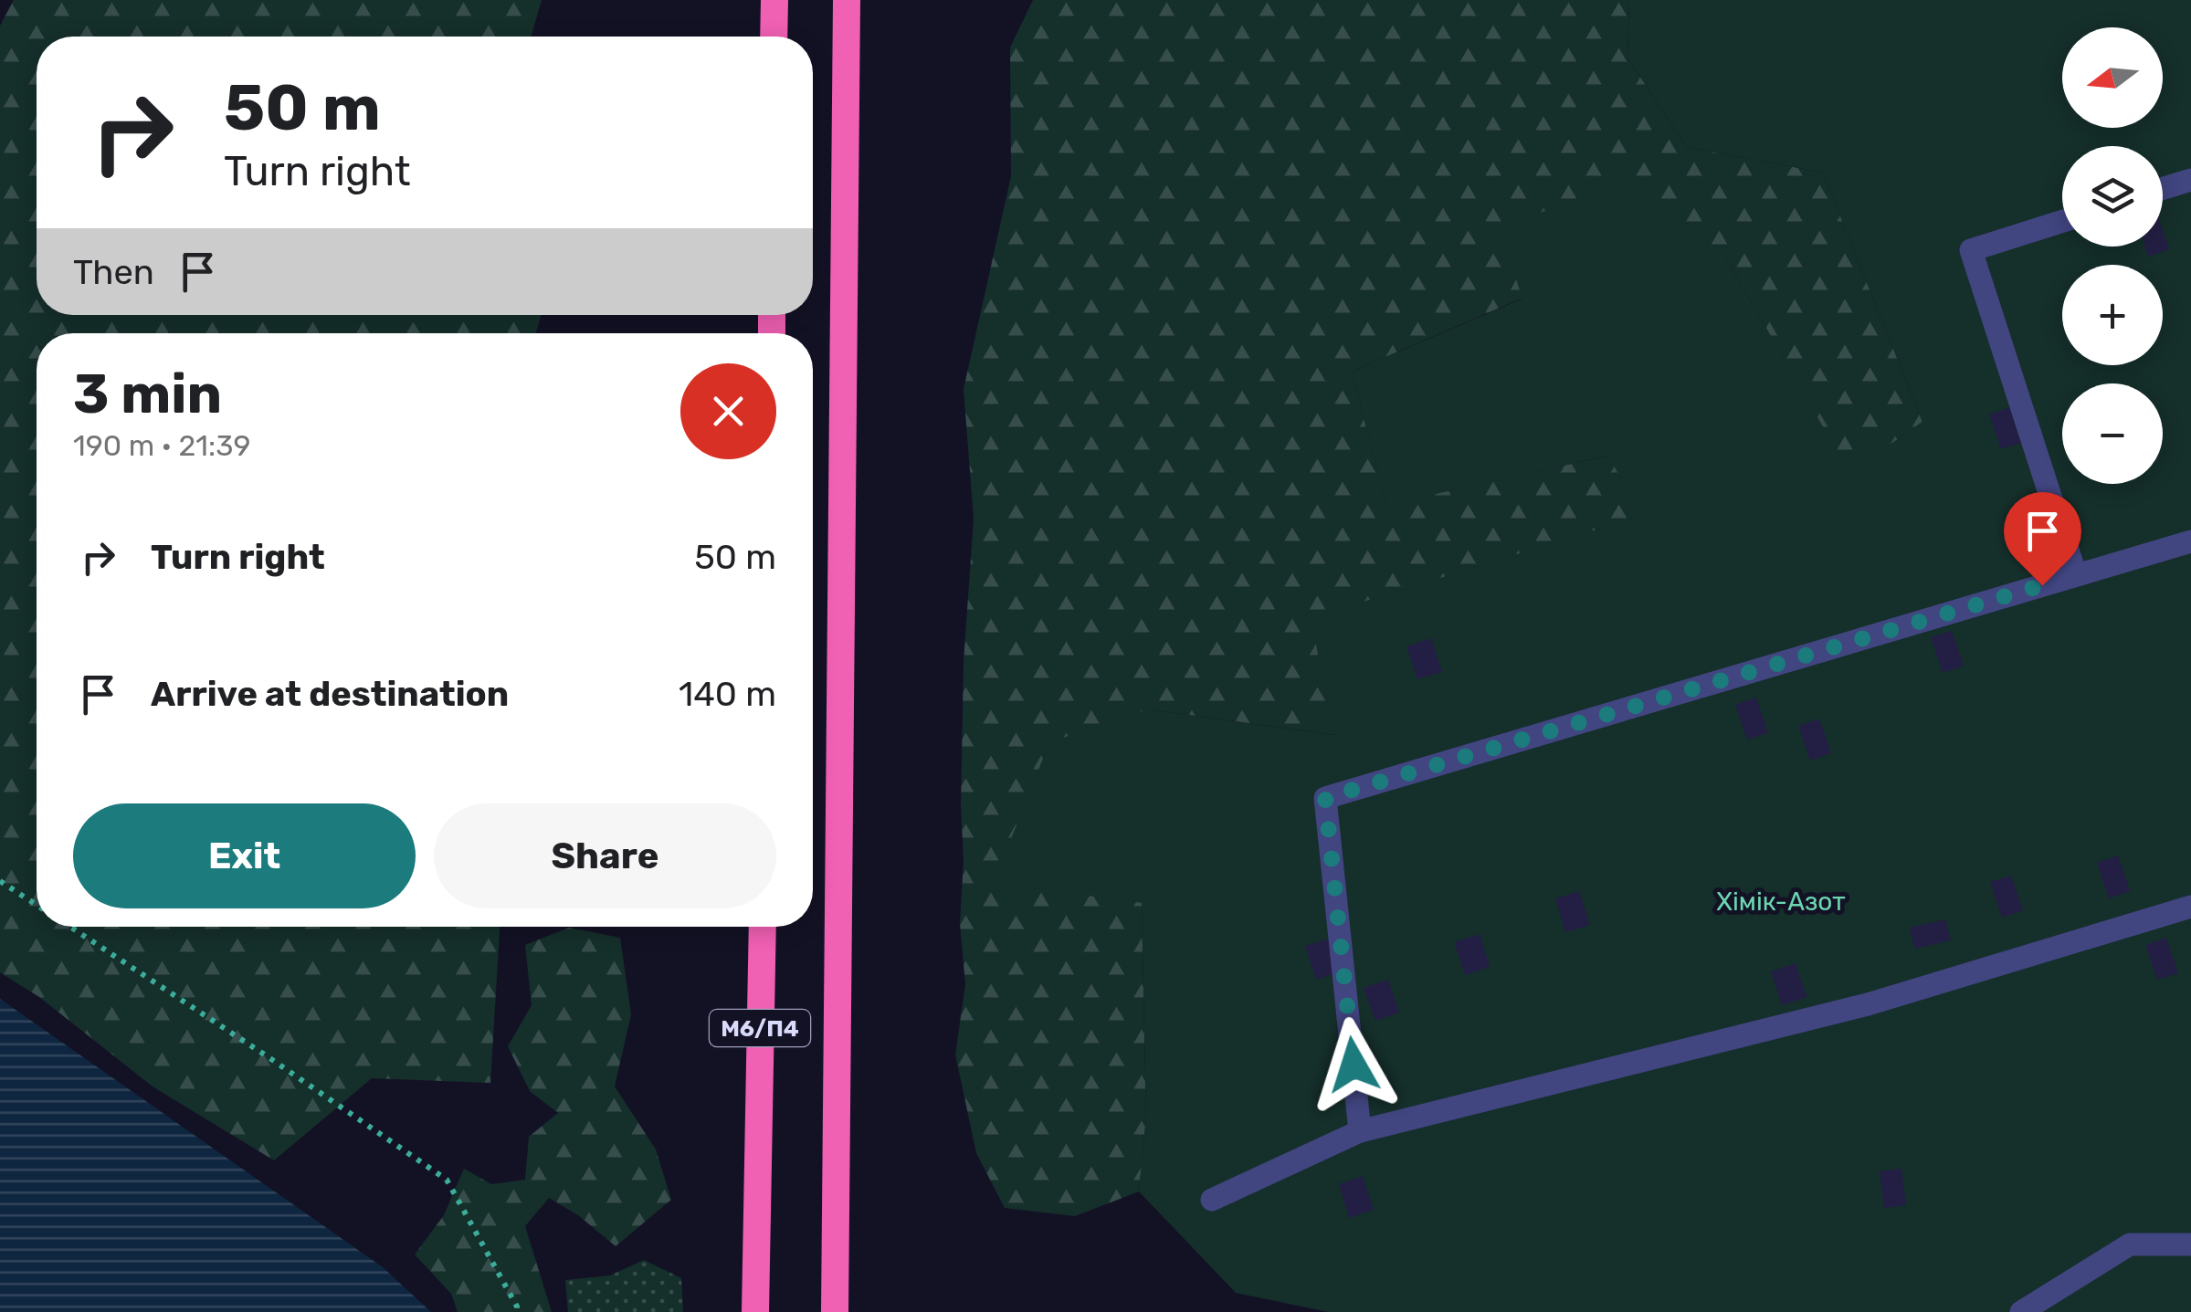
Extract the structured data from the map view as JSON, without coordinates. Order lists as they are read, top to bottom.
{
  "streets": {
    "highway": ["М6/П4"]
  },
  "parks": ["Хімік-Азот"],
  "north": "left",
  "page": {
    "map_buttons": ["+", "−"],
    "turn": ["50 m", "Turn right"],
    "then": "Then",
    "heading": ["3 min", "190 m · 21:39"],
    "list": [
      {
        "name": "Turn right",
        "value": "50 m"
      },
      {
        "name": "Arrive at destination",
        "value": "140 m"
      }
    ],
    "buttons": ["Exit", "Share"]
  }
}
